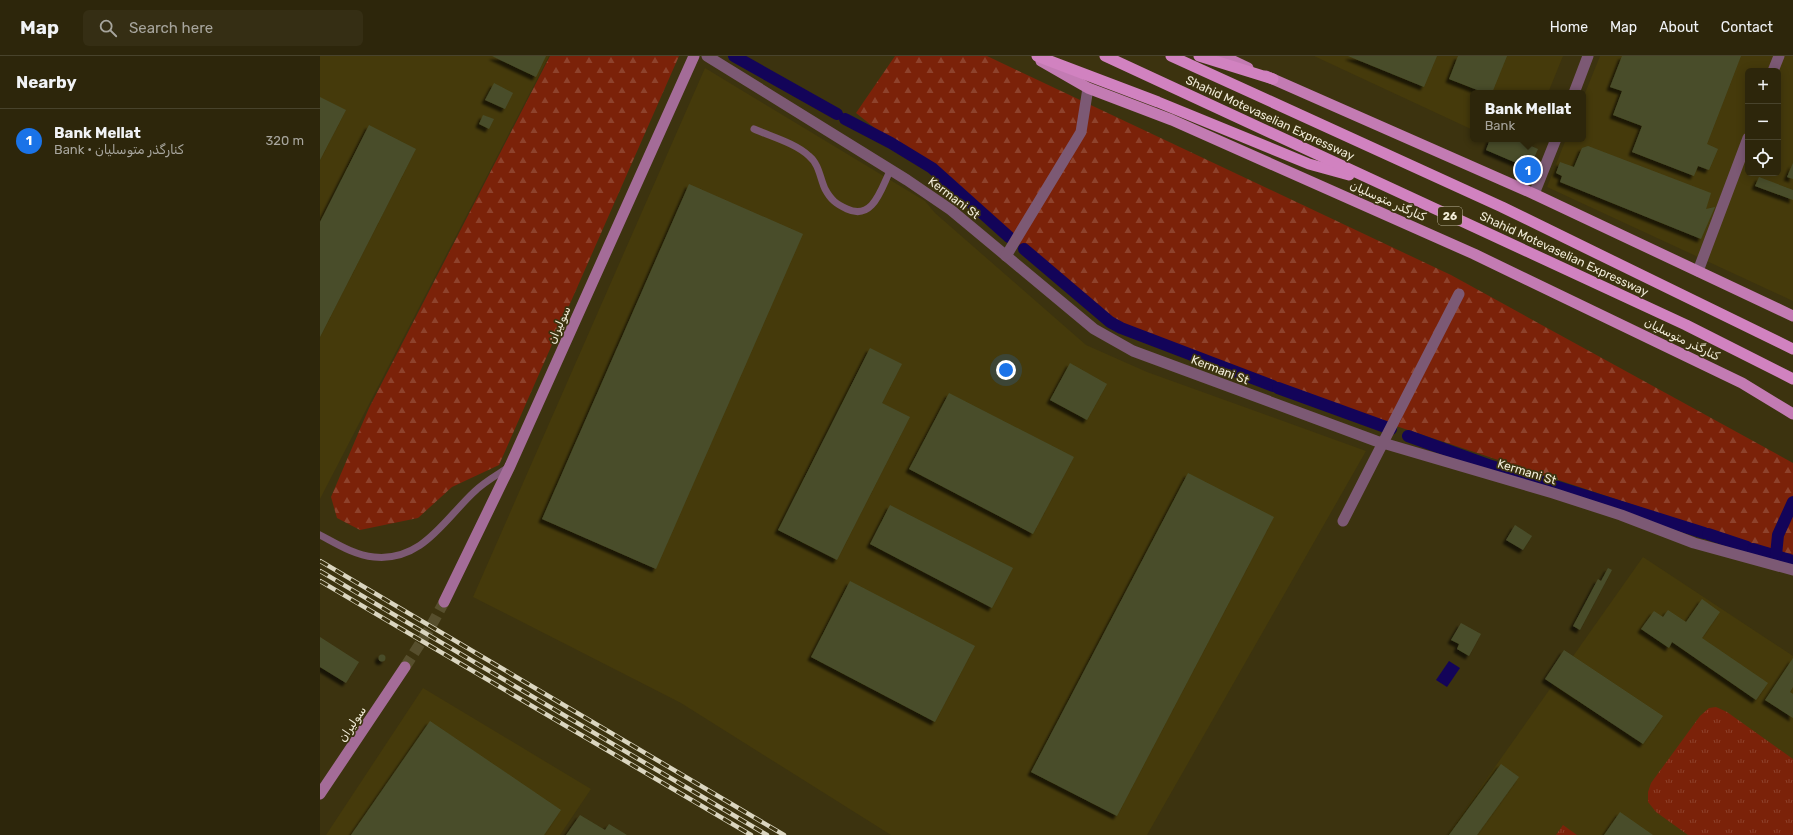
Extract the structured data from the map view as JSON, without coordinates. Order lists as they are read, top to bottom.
{
  "streets": {
    "highway": ["Shahid Motevaselian Expressway", "26"],
    "main road": ["کنارگذر متوسلیان", "سولیران"],
    "street": ["Kermani St"]
  },
  "page": {
    "header": "Map",
    "search": "Search here",
    "nav": [
      "Home",
      "Map",
      "About",
      "Contact"
    ],
    "heading": "Nearby",
    "map_buttons": ["+", "−"],
    "popup": ["Bank Mellat", "Bank"],
    "list": [
      {
        "mark": "1",
        "name": "Bank Mellat",
        "note": "Bank · کنارگذر متوسلیان",
        "value": "320 m"
      }
    ],
    "pins": "1"
  }
}
